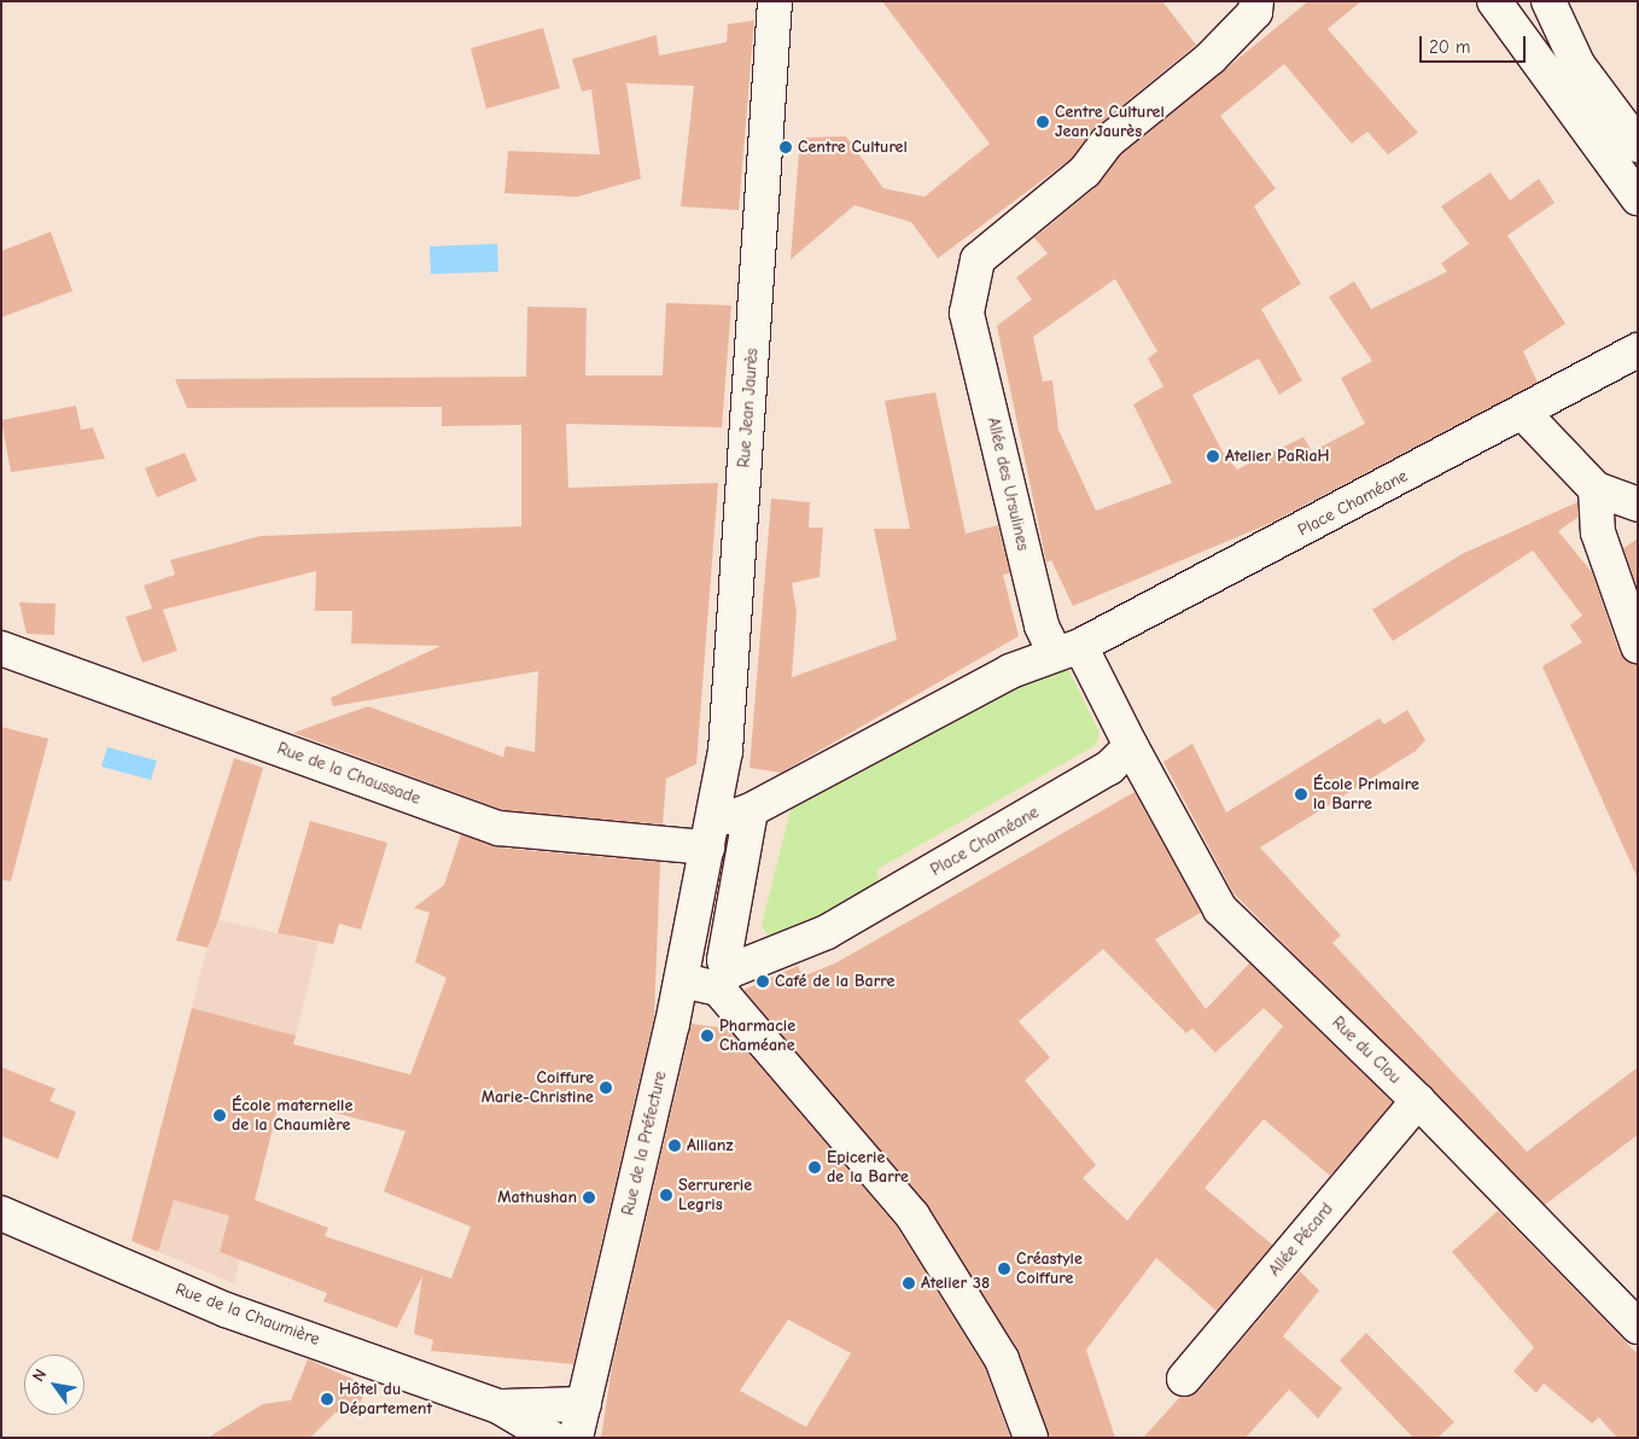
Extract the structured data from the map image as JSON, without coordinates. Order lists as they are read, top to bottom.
{
  "streets": {
    "street": [
      "Rue Jean Jaurès",
      "Allée des Ursulines",
      "Place Chaméane",
      "Rue de la Chaussade",
      "Rue du Clou",
      "Rue de la Préfecture",
      "Allée Pécard",
      "Rue de la Chaumière"
    ]
  },
  "crossings": [
    ["Rue Jean Jaurès", "Place Chaméane"],
    ["Allée des Ursulines", "Place Chaméane"],
    ["Place Chaméane", "Rue du Clou"],
    ["Rue de la Chaussade", "Rue de la Préfecture"],
    ["Rue du Clou", "Allée Pécard"],
    ["Rue de la Préfecture", "Rue de la Chaumière"]
  ],
  "places": [
    "Centre Culturel Jean Jaurès",
    "Centre Culturel",
    "Atelier PaRiaH",
    "École Primaire la Barre",
    "Café de la Barre",
    "Pharmacie Chaméane",
    "Coiffure Marie-Christine",
    "École maternelle de la Chaumière",
    "Allianz",
    "Epicerie de la Barre",
    "Serrurerie Legris",
    "Mathushan",
    "Créastyle Coiffure",
    "Atelier 38",
    "Hôtel du Département"
  ],
  "scale_bar": "20 m",
  "north": "top left"
}
